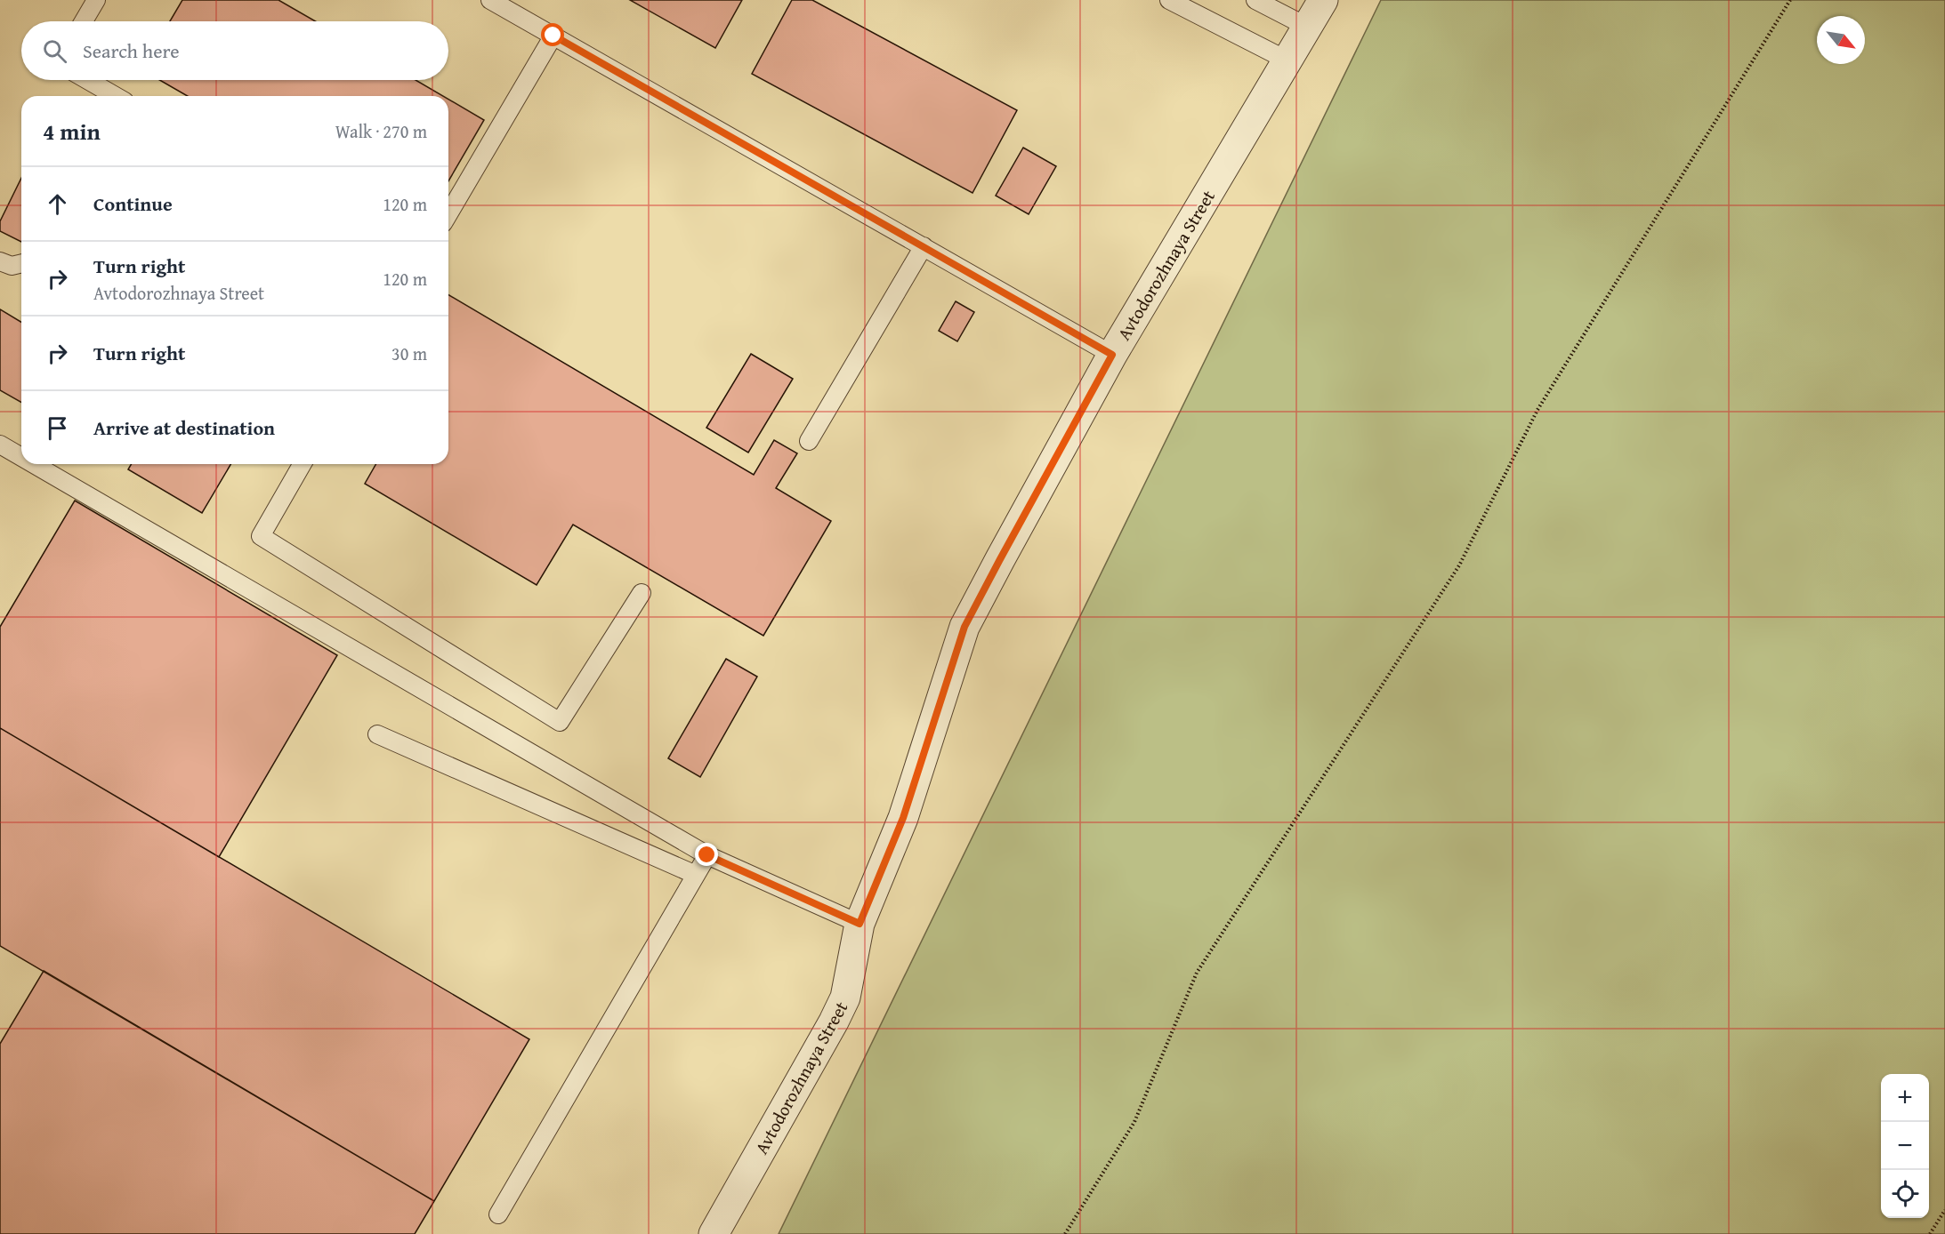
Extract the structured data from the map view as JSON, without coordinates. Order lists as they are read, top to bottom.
{
  "streets": {
    "street": ["Avtodorozhnaya Street"]
  },
  "north": "bottom right",
  "page": {
    "search": "Search here",
    "heading": ["4 min", "Walk · 270 m"],
    "list": [
      ["Continue", "120 m"],
      ["Turn right", "Avtodorozhnaya Street", "120 m"],
      ["Turn right", "30 m"],
      "Arrive at destination"
    ],
    "map_buttons": ["+", "−"]
  }
}
